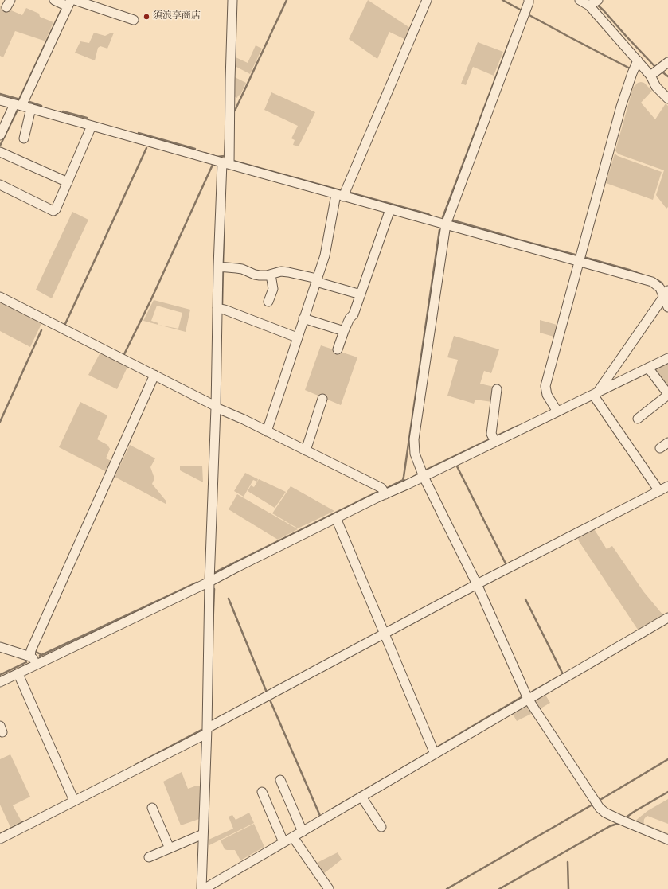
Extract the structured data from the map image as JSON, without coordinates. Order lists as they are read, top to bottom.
{
  "places": ["須浪享商店"]
}
